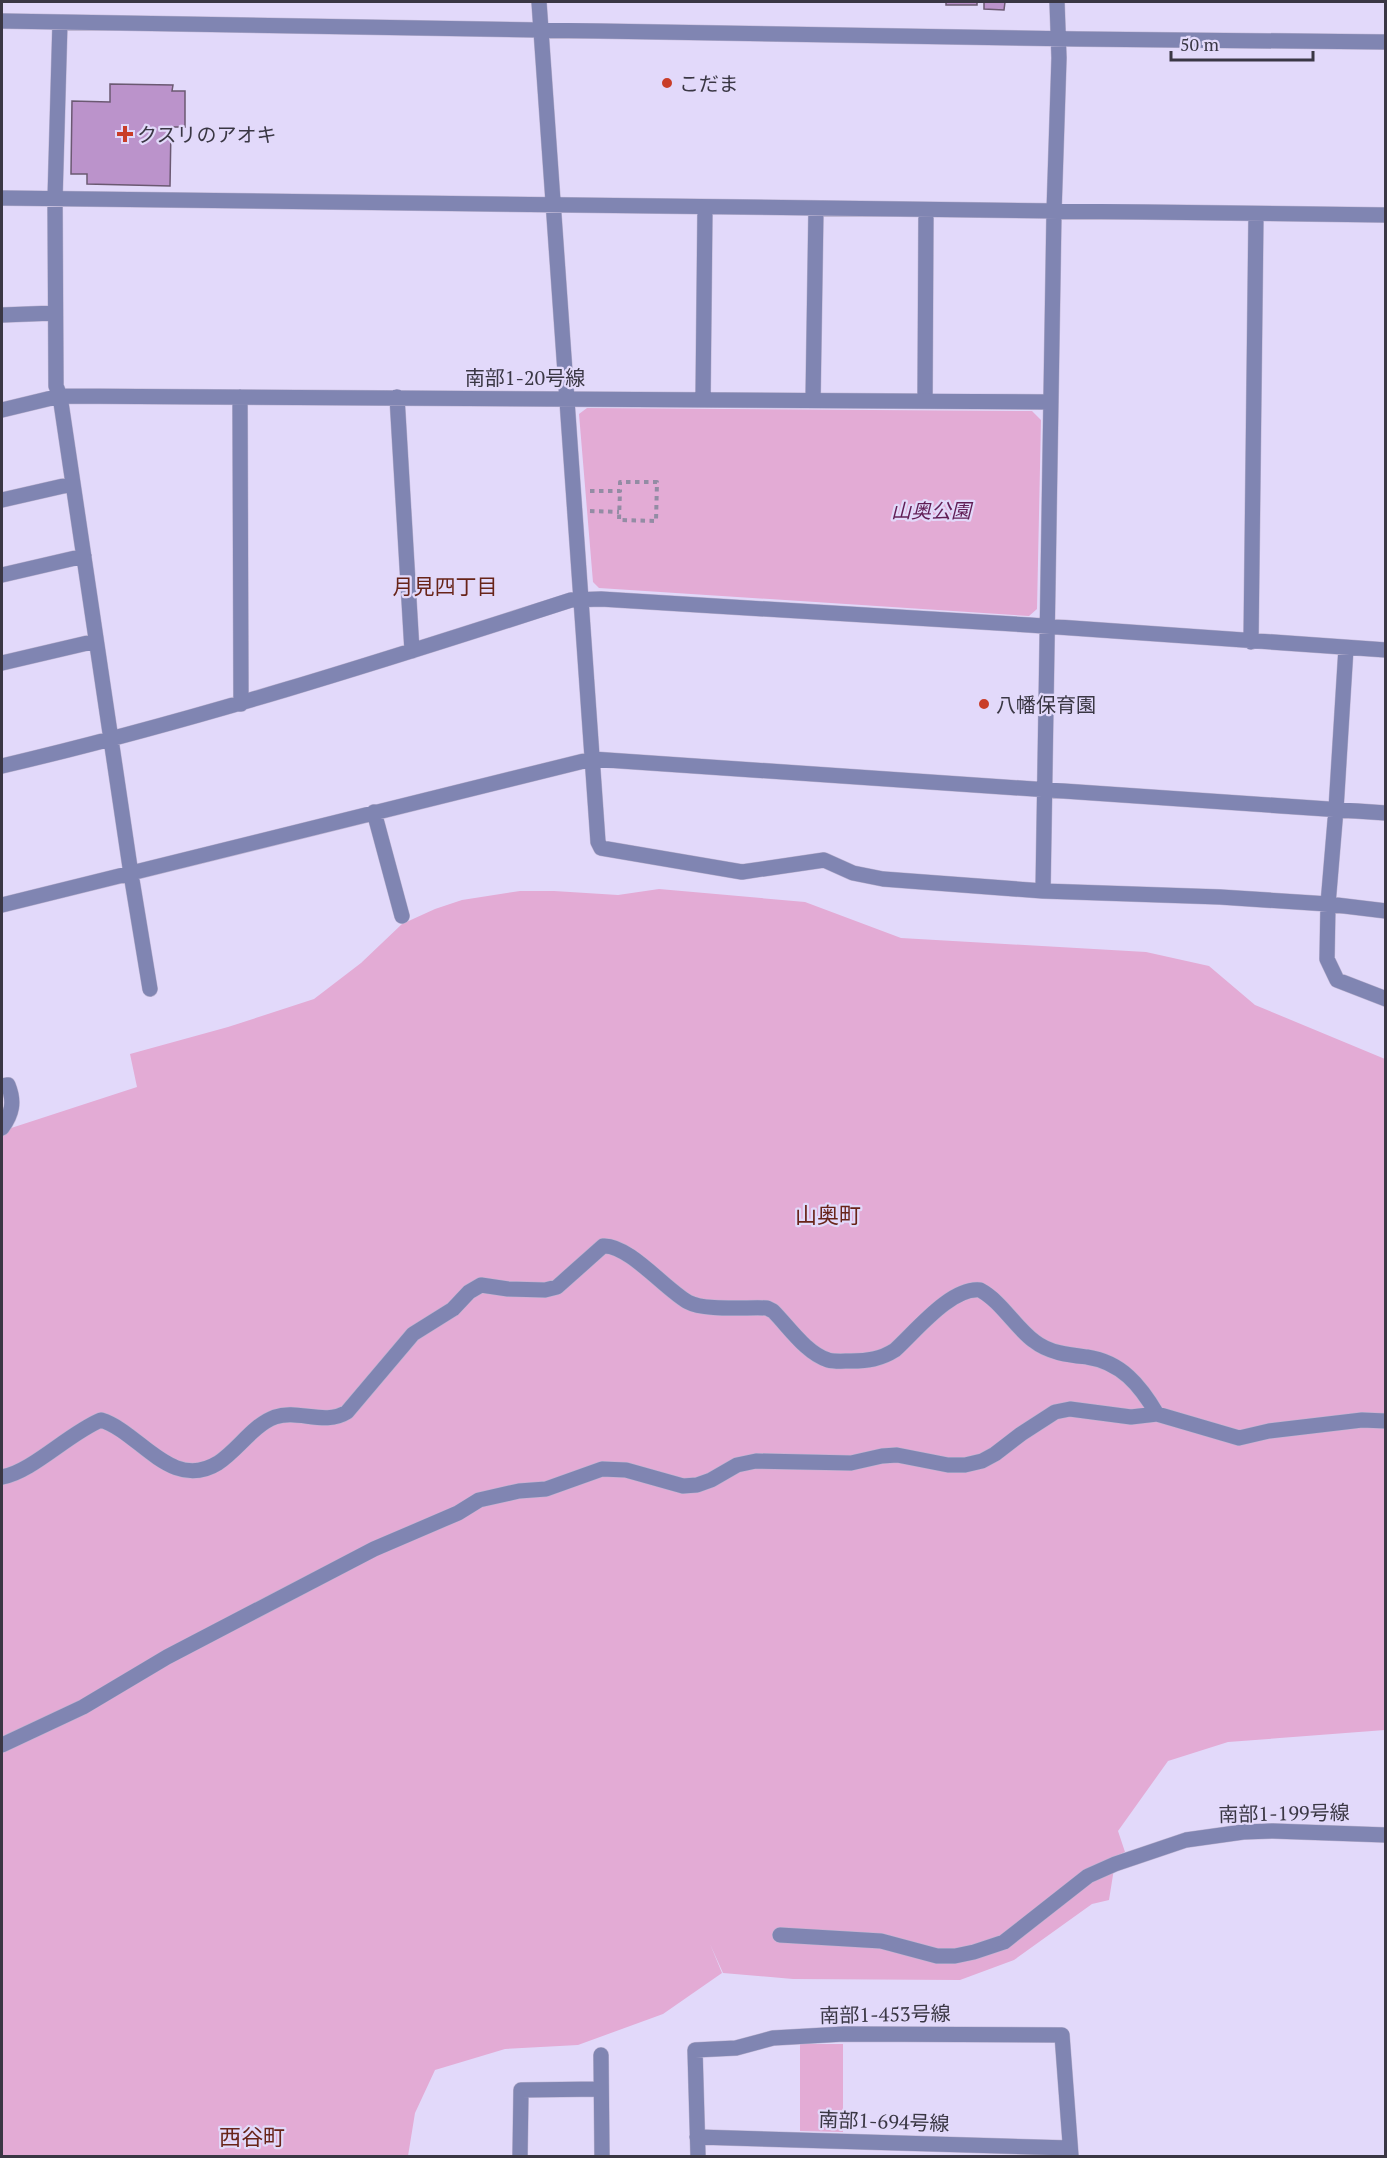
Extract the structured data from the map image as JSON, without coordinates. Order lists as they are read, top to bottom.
{
  "streets": {
    "street": [
      "南部1-20号線",
      "南部1-199号線",
      "南部1-453号線",
      "南部1-694号線"
    ]
  },
  "crossings": [
    ["南部1-453号線", "南部1-694号線"]
  ],
  "districts": ["月見四丁目", "山奥町", "西谷町"],
  "parks": ["山奥公園"],
  "places": {
    "other": ["こだま", "八幡保育園"],
    "health": ["クスリのアオキ"]
  },
  "scale_bar": "50 m"
}
